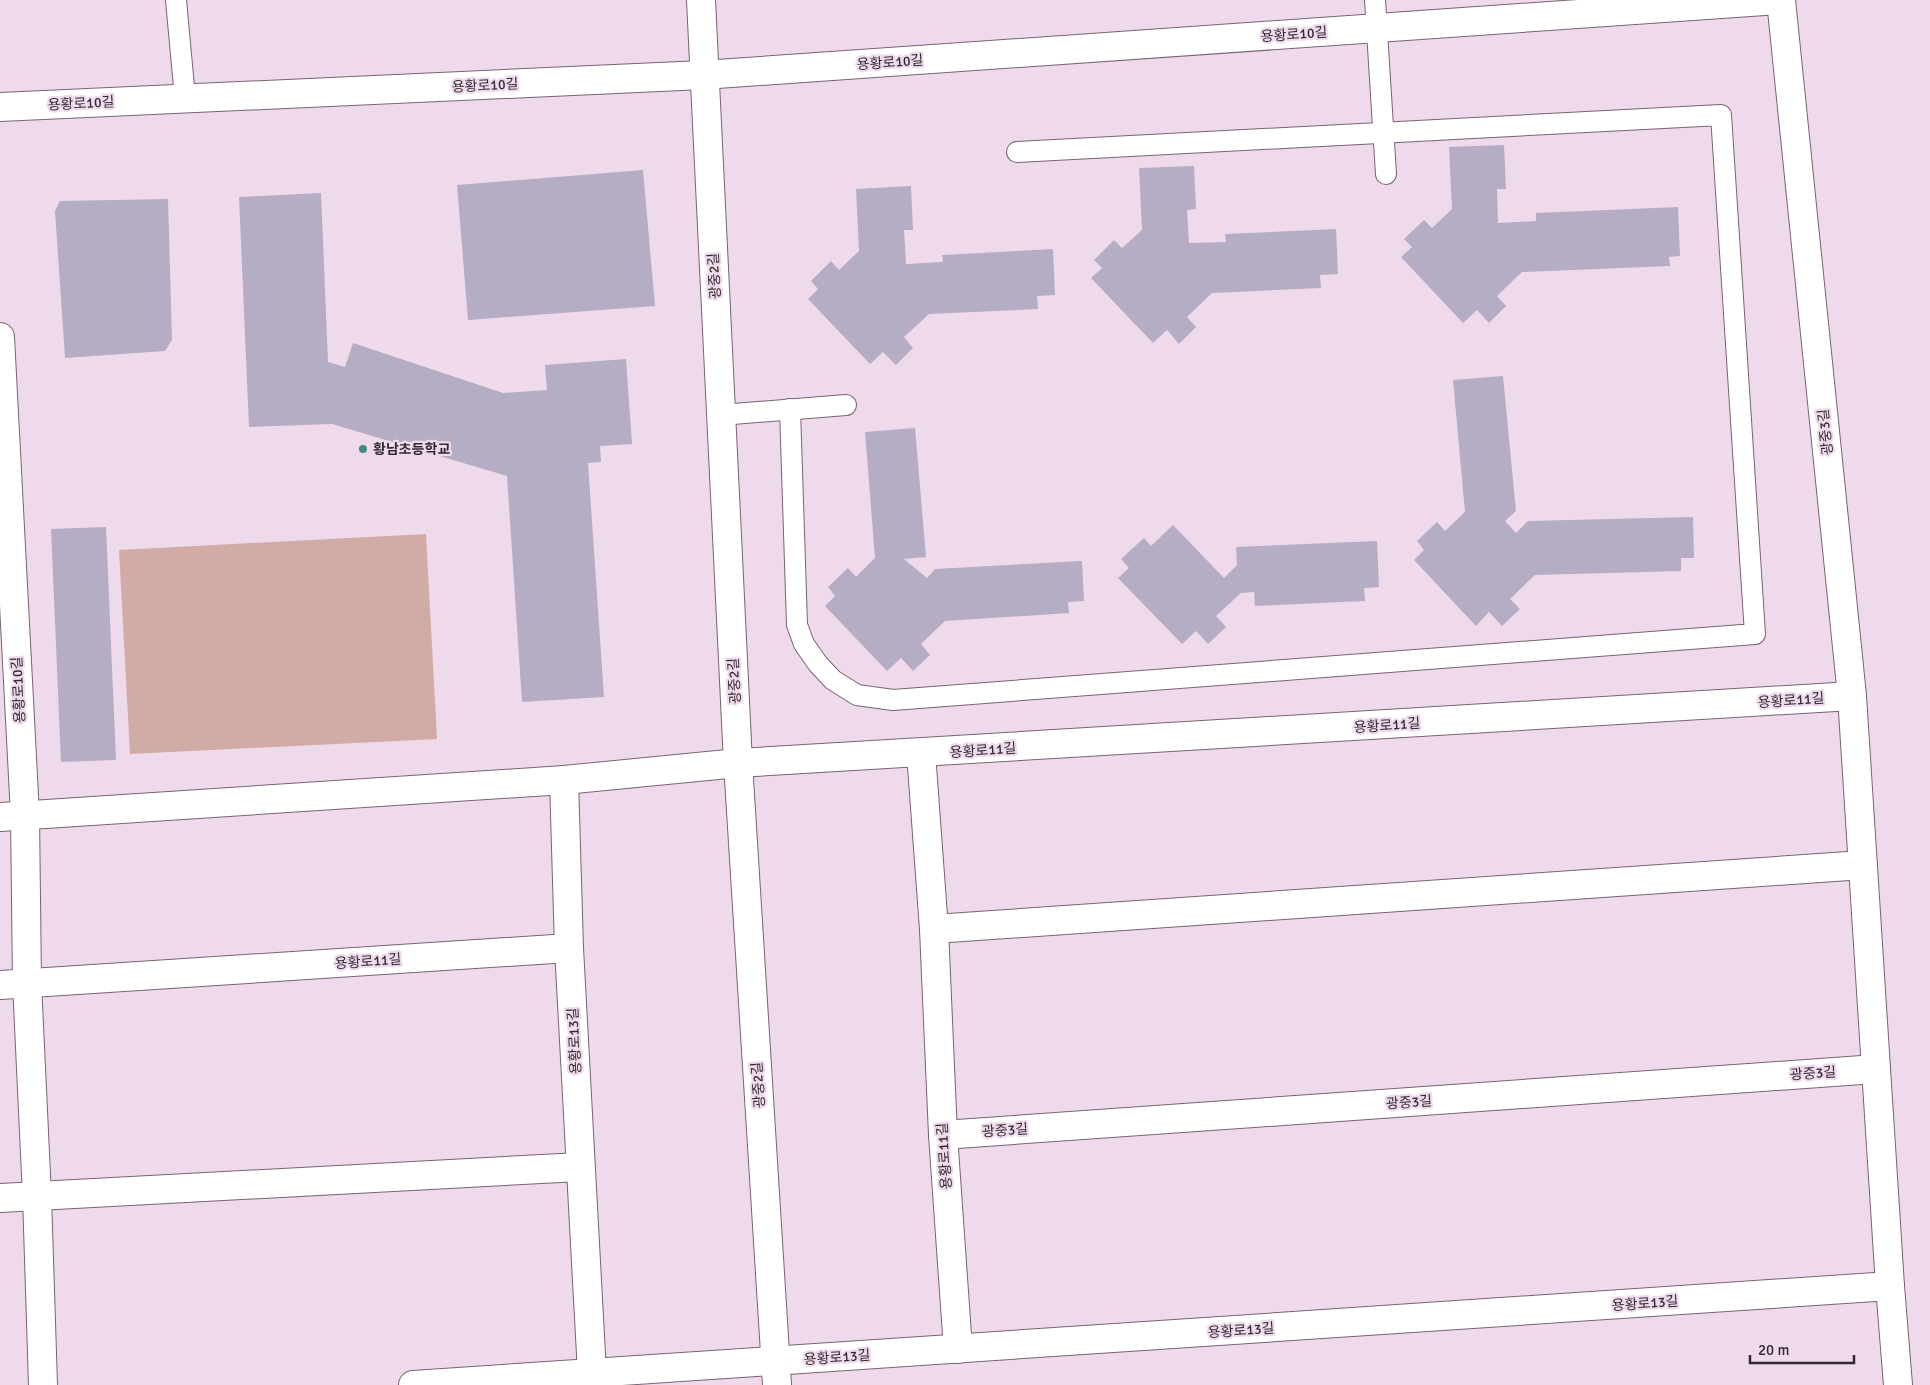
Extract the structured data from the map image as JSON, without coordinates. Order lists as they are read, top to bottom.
{
  "streets": {
    "street": [
      "용황로10길",
      "광중2길",
      "광중3길",
      "용황로11길",
      "용황로13길"
    ]
  },
  "crossings": [
    ["용황로10길", "광중2길"],
    ["용황로10길", "광중3길"],
    ["용황로10길", "용황로11길"],
    ["광중2길", "용황로11길"],
    ["광중2길", "용황로13길"],
    ["광중3길", "용황로11길"],
    ["광중3길", "용황로13길"],
    ["용황로11길", "용황로13길"]
  ],
  "places": ["황남초등학교"],
  "scale_bar": "20 m"
}
